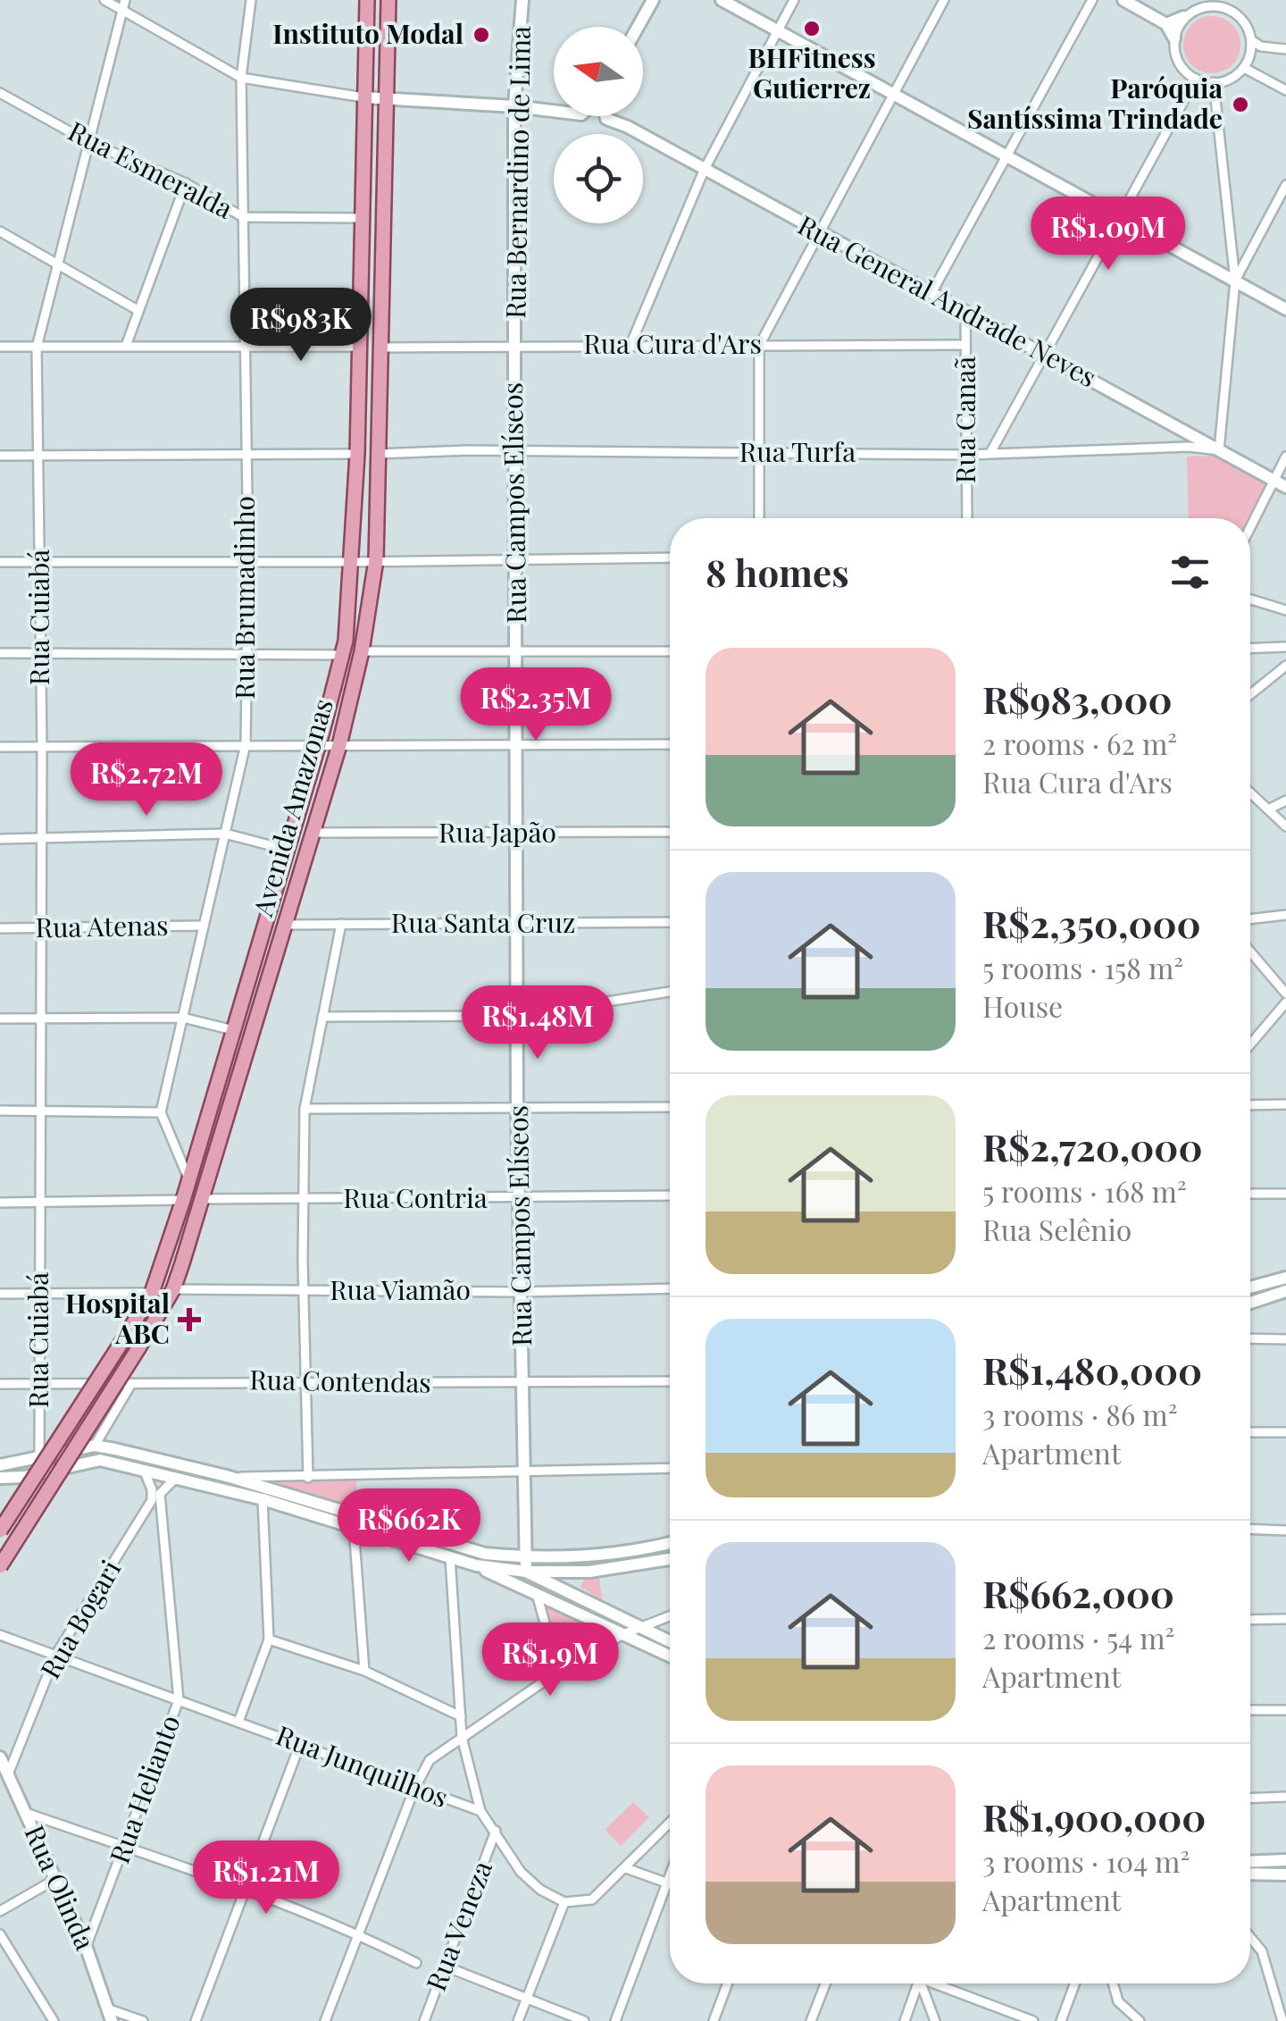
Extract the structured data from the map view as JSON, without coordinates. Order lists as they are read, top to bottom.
{
  "streets": {
    "main road": ["Avenida Amazonas"],
    "street": [
      "Rua Esmeralda",
      "Rua Bernardino de Lima",
      "Rua General Andrade Neves",
      "Rua Cura d'Ars",
      "Rua Canaã",
      "Rua Turfa",
      "Rua Campos Elíseos",
      "Rua Brumadinho",
      "Rua Cuiabá",
      "Rua Japão",
      "Rua Santa Cruz",
      "Rua Atenas",
      "Rua Contria",
      "Rua Viamão",
      "Rua Contendas",
      "Rua Bogari",
      "Rua Junquilhos",
      "Rua Helianto",
      "Rua Olinda",
      "Rua Veneza"
    ]
  },
  "crossings": [
    ["Rua Esmeralda", "Rua Brumadinho"],
    ["Rua Esmeralda", "Rua Cuiabá"],
    ["Rua Esmeralda", "Avenida Amazonas"],
    ["Rua Bernardino de Lima", "Rua Cura d'Ars"],
    ["Rua Bernardino de Lima", "Rua Campos Elíseos"],
    ["Rua General Andrade Neves", "Rua Canaã"],
    ["Rua General Andrade Neves", "Rua Turfa"],
    ["Rua Cura d'Ars", "Rua Canaã"],
    ["Rua Cura d'Ars", "Rua Campos Elíseos"],
    ["Rua Cura d'Ars", "Avenida Amazonas"],
    ["Rua Canaã", "Rua Turfa"],
    ["Rua Turfa", "Rua Campos Elíseos"],
    ["Rua Turfa", "Avenida Amazonas"],
    ["Rua Campos Elíseos", "Rua Japão"],
    ["Rua Campos Elíseos", "Rua Santa Cruz"],
    ["Rua Campos Elíseos", "Rua Contria"],
    ["Rua Campos Elíseos", "Rua Viamão"],
    ["Rua Campos Elíseos", "Rua Contendas"],
    ["Rua Brumadinho", "Rua Atenas"],
    ["Rua Cuiabá", "Rua Atenas"],
    ["Rua Cuiabá", "Rua Contendas"],
    ["Avenida Amazonas", "Rua Japão"],
    ["Avenida Amazonas", "Rua Santa Cruz"],
    ["Avenida Amazonas", "Rua Contria"],
    ["Avenida Amazonas", "Rua Viamão"],
    ["Rua Bogari", "Rua Junquilhos"],
    ["Rua Bogari", "Rua Olinda"],
    ["Rua Junquilhos", "Rua Helianto"],
    ["Rua Junquilhos", "Rua Veneza"],
    ["Rua Helianto", "Rua Olinda"]
  ],
  "places": {
    "other": ["BHFitness Gutierrez", "Instituto Modal", "Paróquia Santíssima Trindade"],
    "health": ["Hospital ABC"]
  },
  "north": "left",
  "page": {
    "price": [
      "R$1.09M",
      "R$983K",
      "R$2.35M",
      "R$2.72M",
      "R$1.48M",
      "R$662K",
      "R$1.9M",
      "R$1.21M"
    ],
    "heading": "8 homes",
    "list": [
      {
        "name": "R$983,000",
        "note": "2 rooms · 62 m² · Rua Cura d'Ars"
      },
      {
        "name": "R$2,350,000",
        "note": "5 rooms · 158 m² · House"
      },
      {
        "name": "R$2,720,000",
        "note": "5 rooms · 168 m² · Rua Selênio"
      },
      {
        "name": "R$1,480,000",
        "note": "3 rooms · 86 m² · Apartment"
      },
      {
        "name": "R$662,000",
        "note": "2 rooms · 54 m² · Apartment"
      },
      {
        "name": "R$1,900,000",
        "note": "3 rooms · 104 m² · Apartment"
      }
    ]
  }
}
